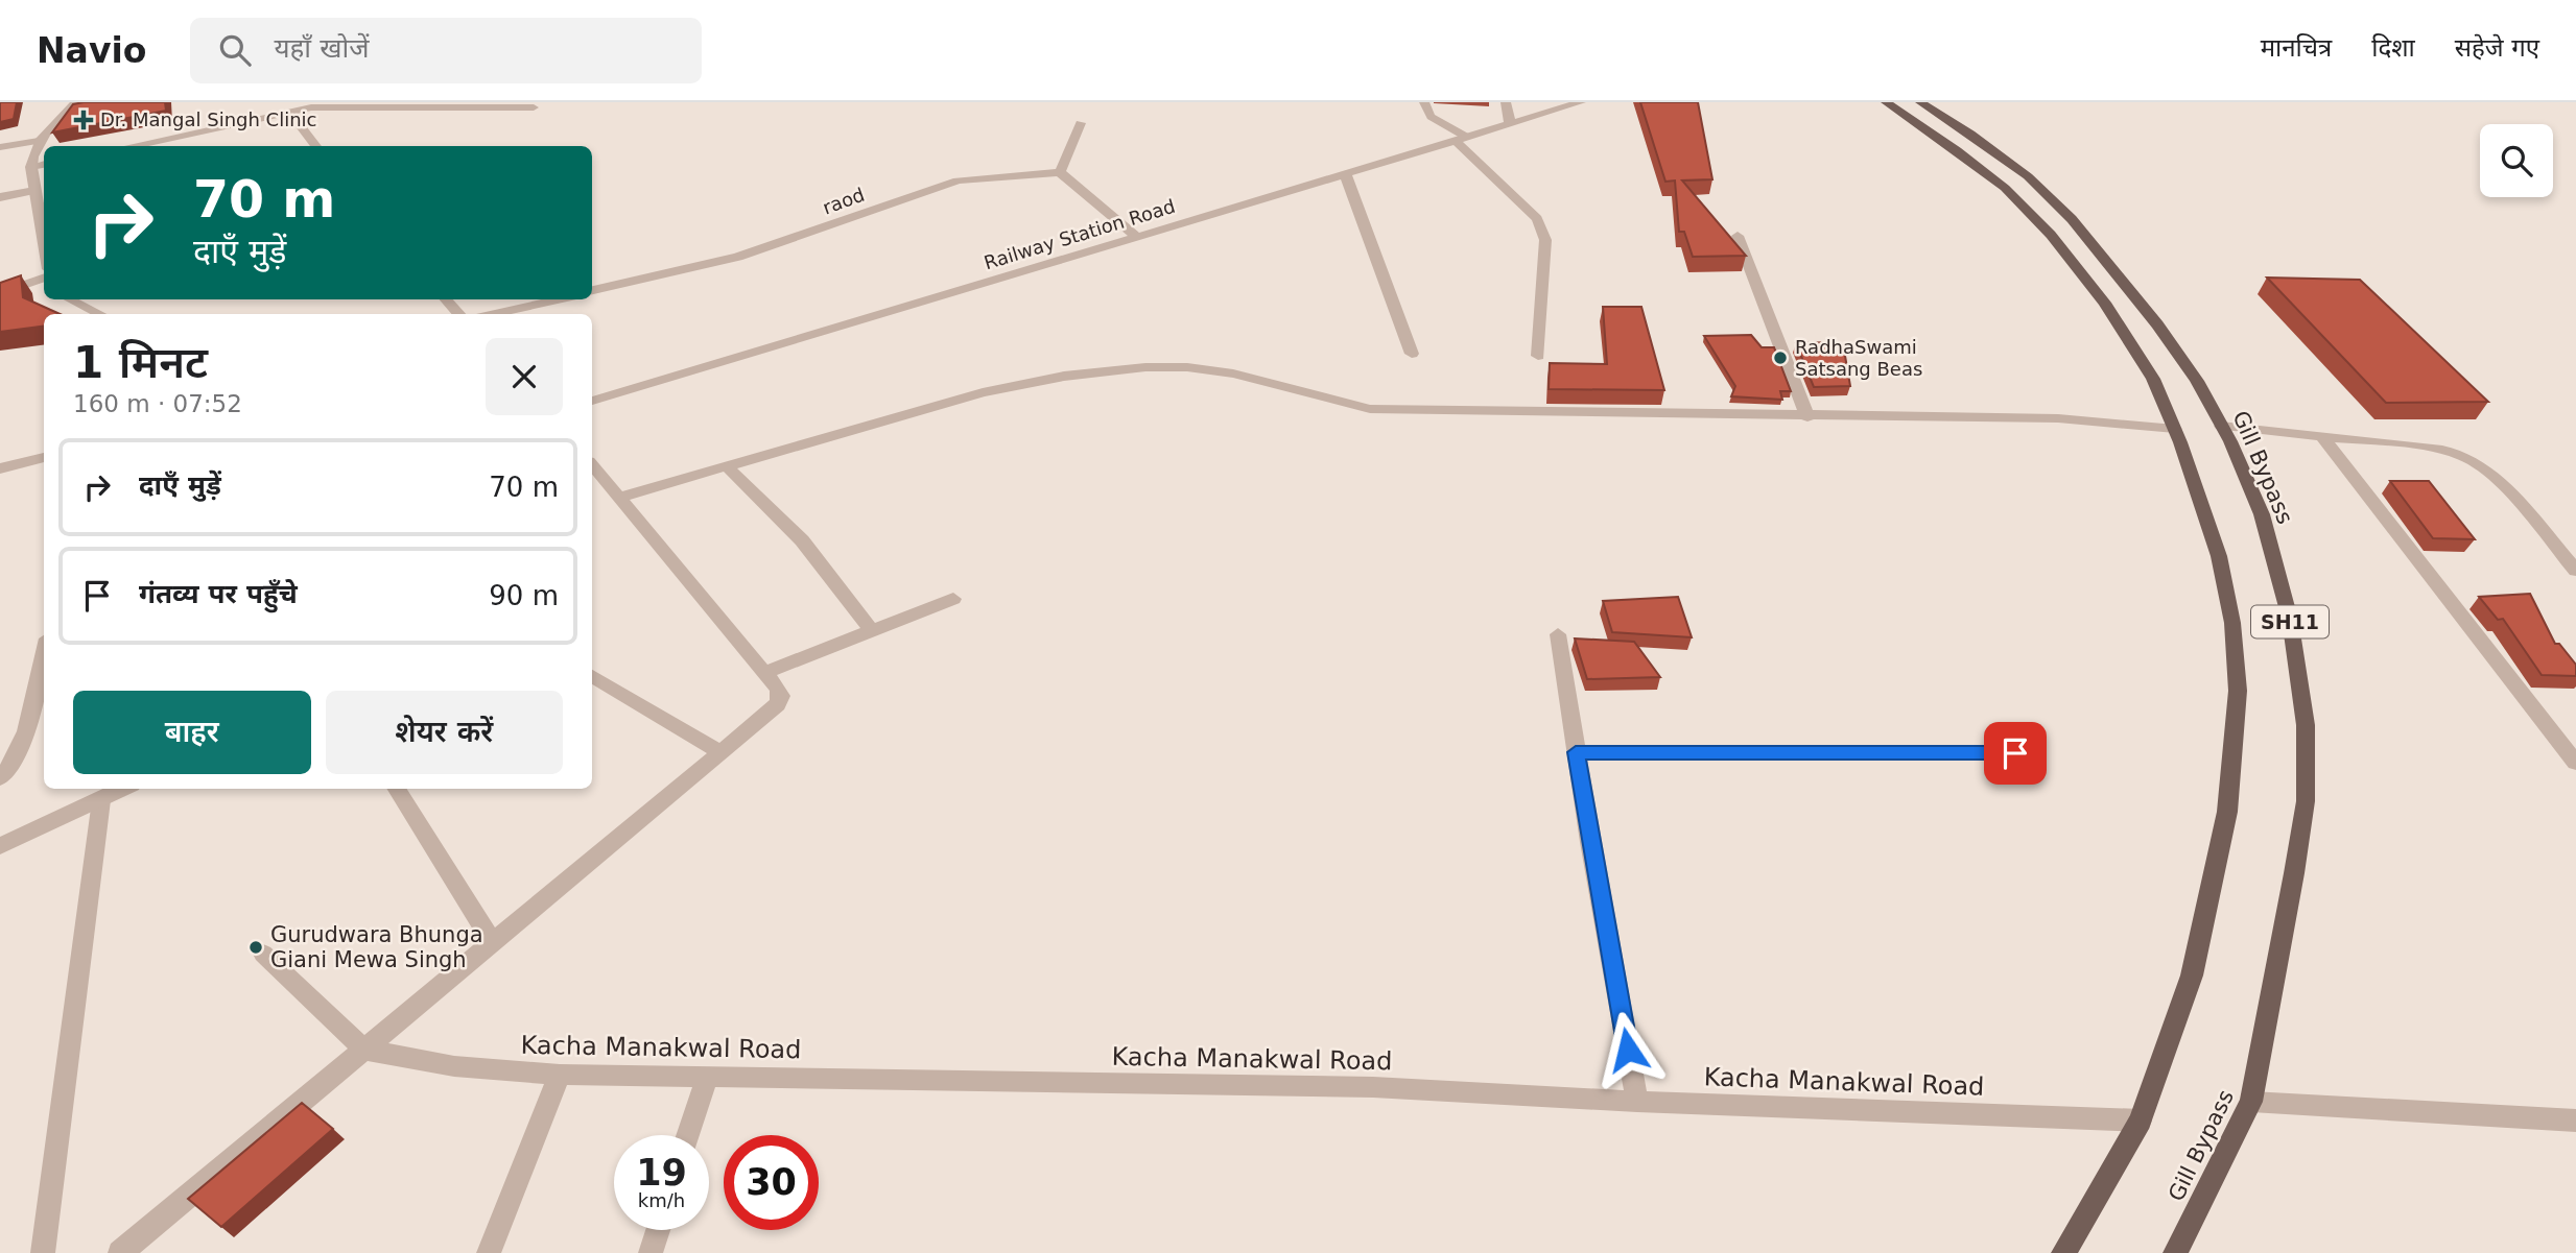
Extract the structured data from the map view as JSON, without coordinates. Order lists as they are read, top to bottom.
{
  "streets": {
    "main road": ["Gill Bypass", "SH11"],
    "street": ["raod", "Railway Station Road", "Kacha Manakwal Road"]
  },
  "crossings": [
    ["SH11", "Kacha Manakwal Road"]
  ],
  "places": {
    "health": ["Dr. Mangal Singh Clinic"],
    "other": ["RadhaSwami Satsang Beas", "Gurudwara Bhunga Giani Mewa Singh"]
  },
  "page": {
    "header": "Navio",
    "search": "यहाँ खोजें",
    "nav": ["मानचित्र", "दिशा", "सहेजे गए"],
    "turn": ["70 m", "दाएँ मुड़ें"],
    "heading": ["1 मिनट", "160 m · 07:52"],
    "list": [
      {
        "name": "दाएँ मुड़ें",
        "value": "70 m"
      },
      {
        "name": "गंतव्य पर पहुँचे",
        "value": "90 m"
      }
    ],
    "buttons": ["बाहर", "शेयर करें"],
    "speed": "19 km/h",
    "limit": "30"
  }
}
